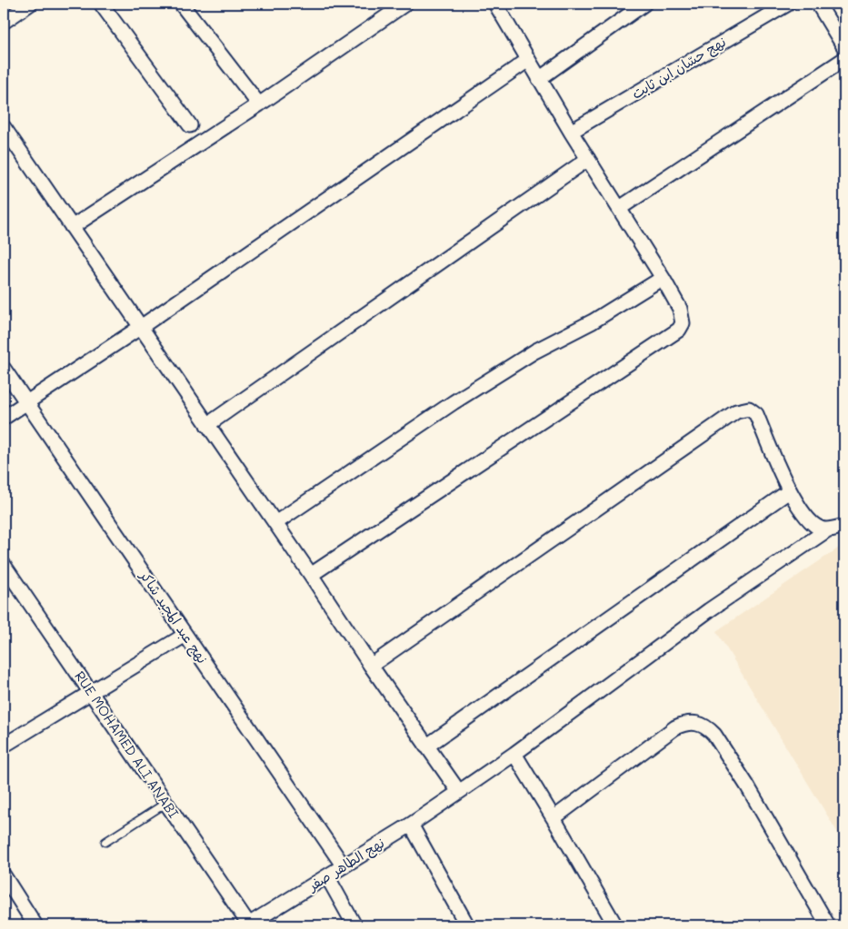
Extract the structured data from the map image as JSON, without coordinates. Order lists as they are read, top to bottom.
{
  "streets": {
    "street": [
      "نهج حسّان ابن ثابت",
      "نهج عبد المجيد شاكر",
      "RUE MOHAMED ALI ANABI",
      "نهج الطاهر صفر"
    ]
  },
  "crossings": [
    ["نهج عبد المجيد شاكر", "نهج الطاهر صفر"],
    ["RUE MOHAMED ALI ANABI", "نهج الطاهر صفر"]
  ]
}
